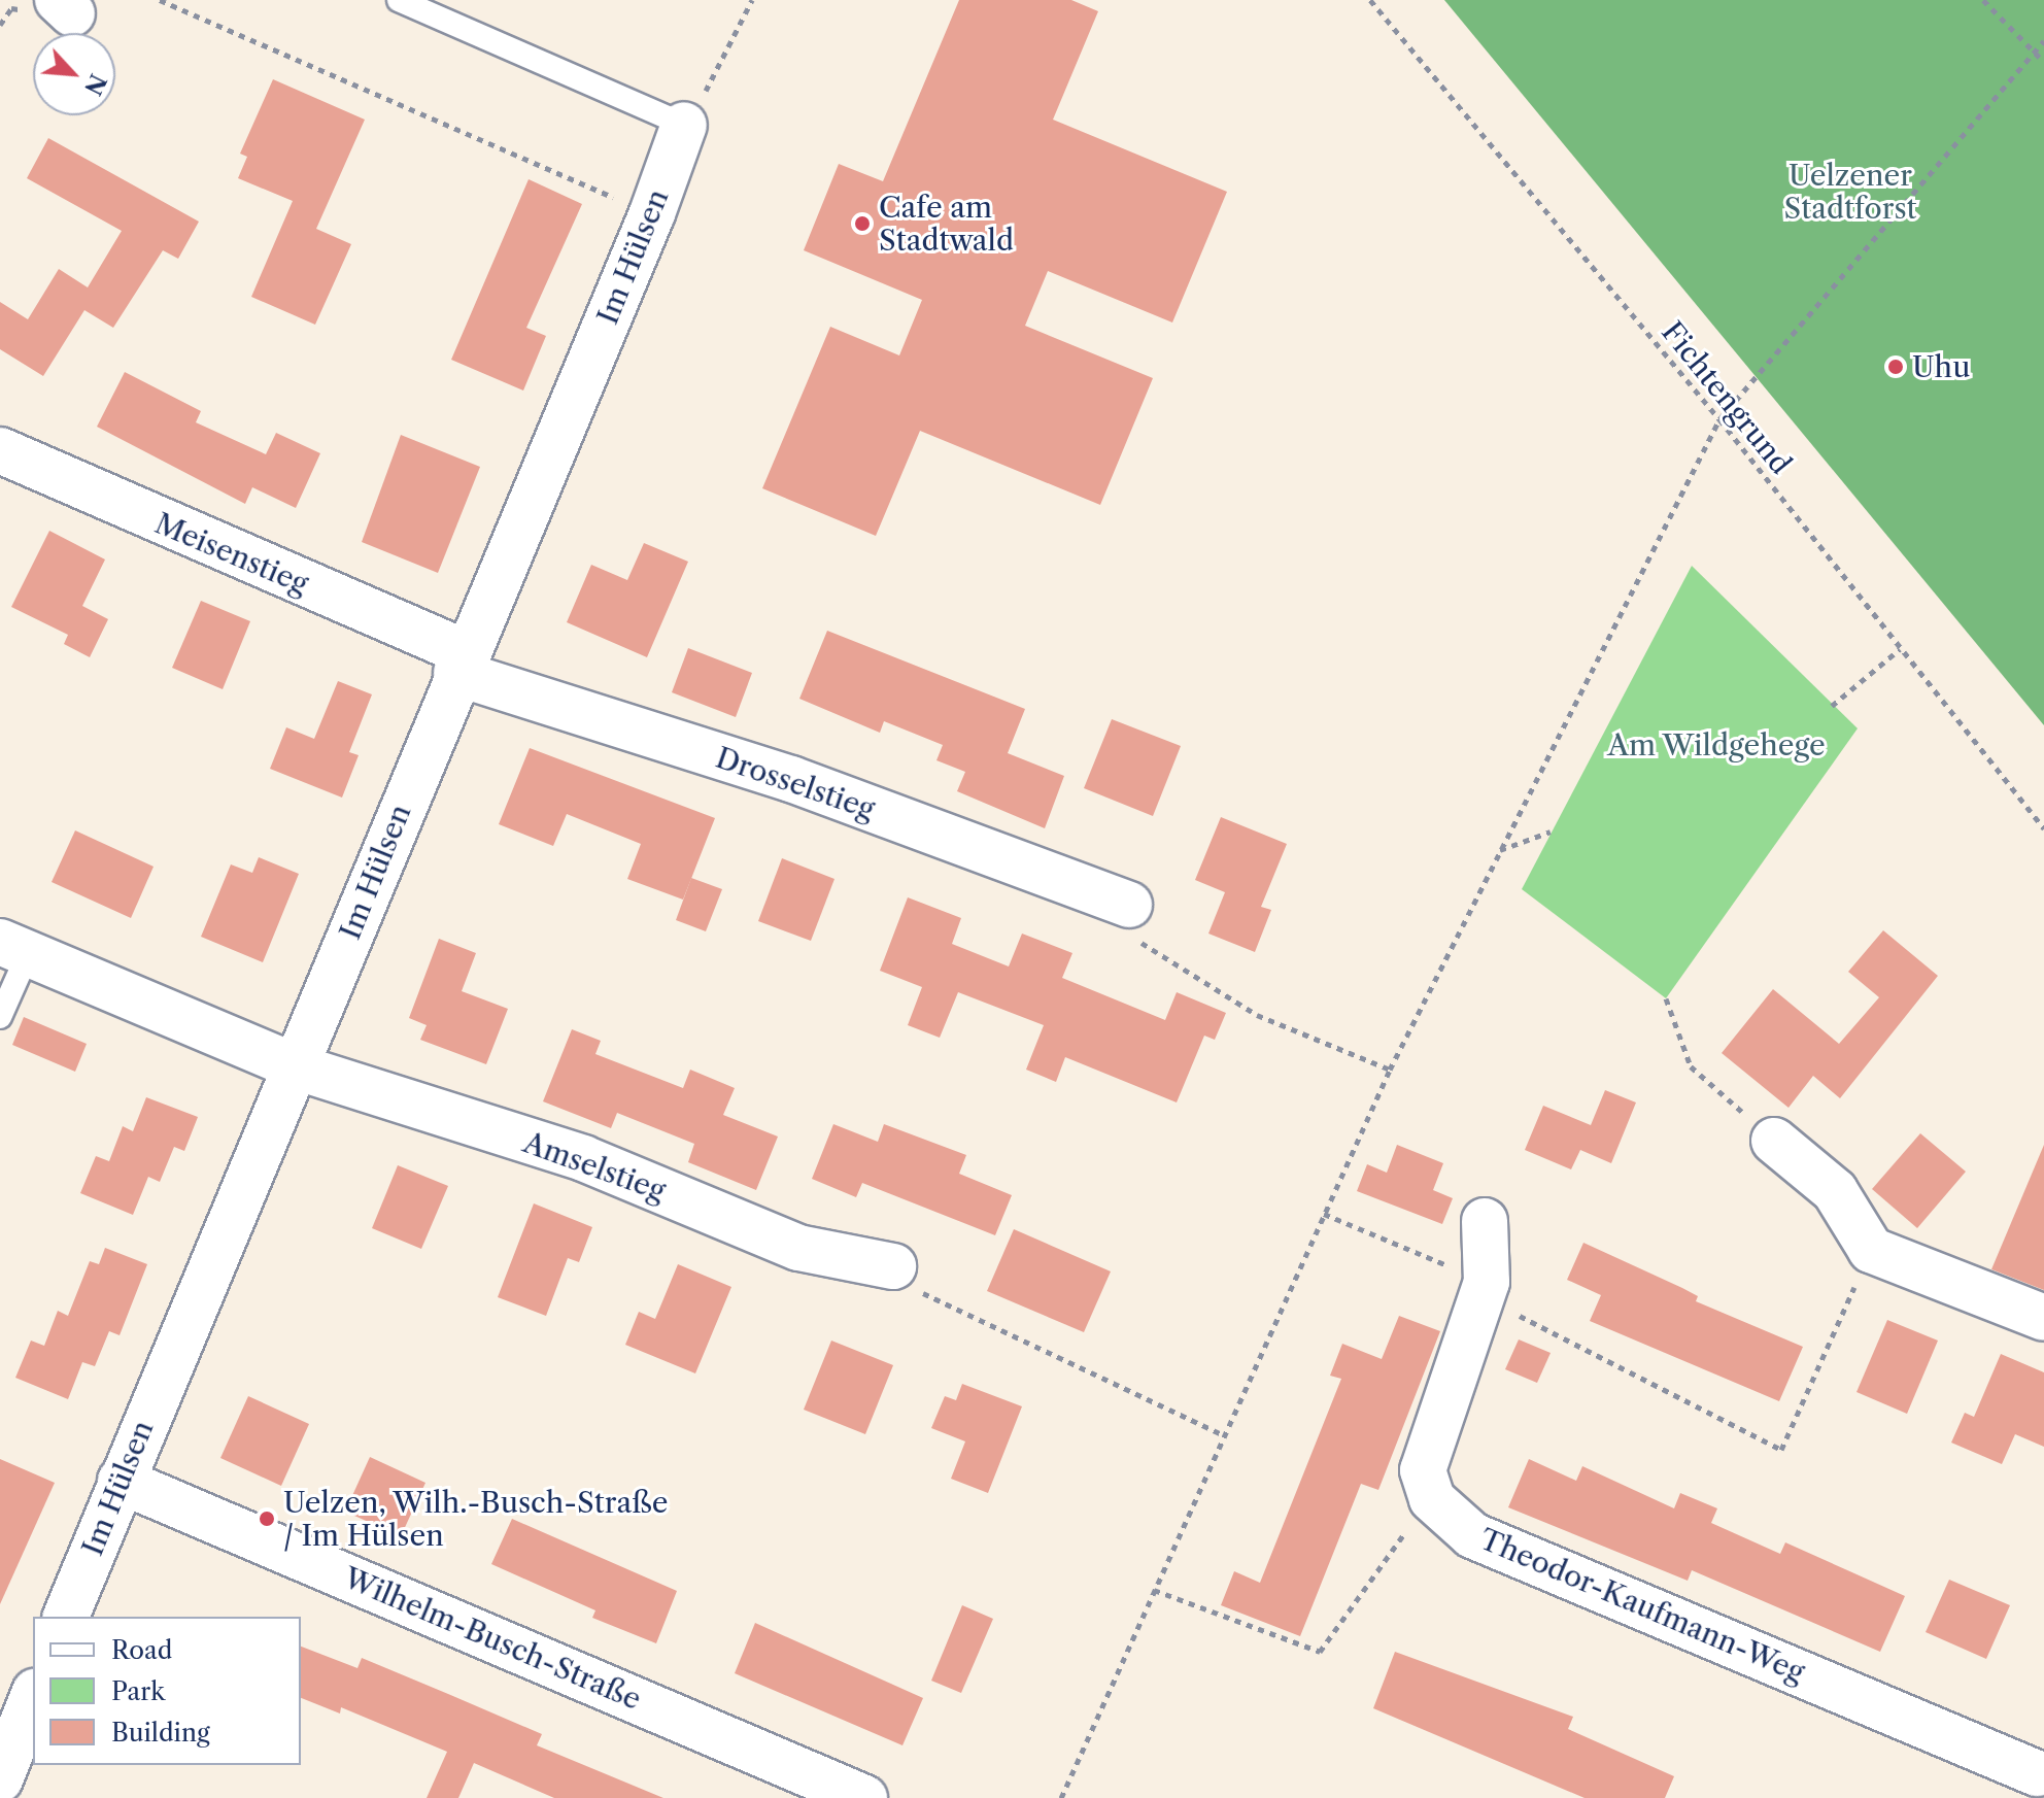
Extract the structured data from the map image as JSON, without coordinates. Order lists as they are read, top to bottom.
{
  "streets": {
    "street": [
      "Im Hülsen",
      "Meisenstieg",
      "Drosselstieg",
      "Amselstieg",
      "Theodor-Kaufmann-Weg",
      "Wilhelm-Busch-Straße"
    ],
    "path": ["Fichtengrund"]
  },
  "crossings": [
    ["Im Hülsen", "Meisenstieg"],
    ["Im Hülsen", "Drosselstieg"],
    ["Im Hülsen", "Amselstieg"],
    ["Im Hülsen", "Wilhelm-Busch-Straße"],
    ["Meisenstieg", "Drosselstieg"]
  ],
  "parks": ["Uelzener Stadtforst", "Am Wildgehege"],
  "places": ["Cafe am Stadtwald", "Uhu", "Uelzen, Wilh.-Busch-Straße / Im Hülsen"],
  "legend": ["Road", "Park", "Building"],
  "north": "bottom right"
}
